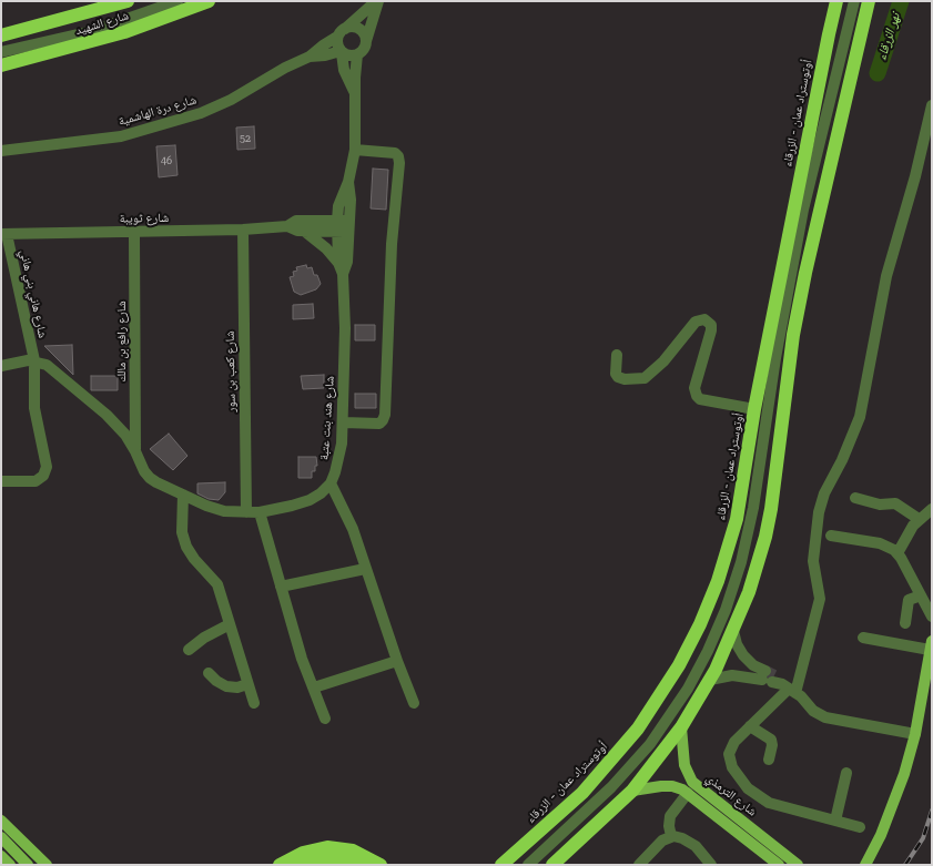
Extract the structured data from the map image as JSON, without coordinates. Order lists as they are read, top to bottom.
{
  "streets": {
    "highway": ["شارع الشهيد", "أوتوستراد عمان - الزرقاء"],
    "main road": ["شارع الترمذي"],
    "street": [
      "شارع درة الهاشمية",
      "شارع ثويبة",
      "شارع هاني بني هاني",
      "شارع رافع بن مالك",
      "شارع كعب بن سور",
      "شارع هند بنت عتبة"
    ]
  },
  "crossings": [
    ["شارع درة الهاشمية", "شارع هند بنت عتبة"],
    ["شارع ثويبة", "شارع هاني بني هاني"],
    ["شارع ثويبة", "شارع رافع بن مالك"],
    ["شارع ثويبة", "شارع كعب بن سور"],
    ["شارع ثويبة", "شارع هند بنت عتبة"]
  ],
  "water": ["نهر الزرقاء"],
  "house_numbers": ["52", "46"]
}
